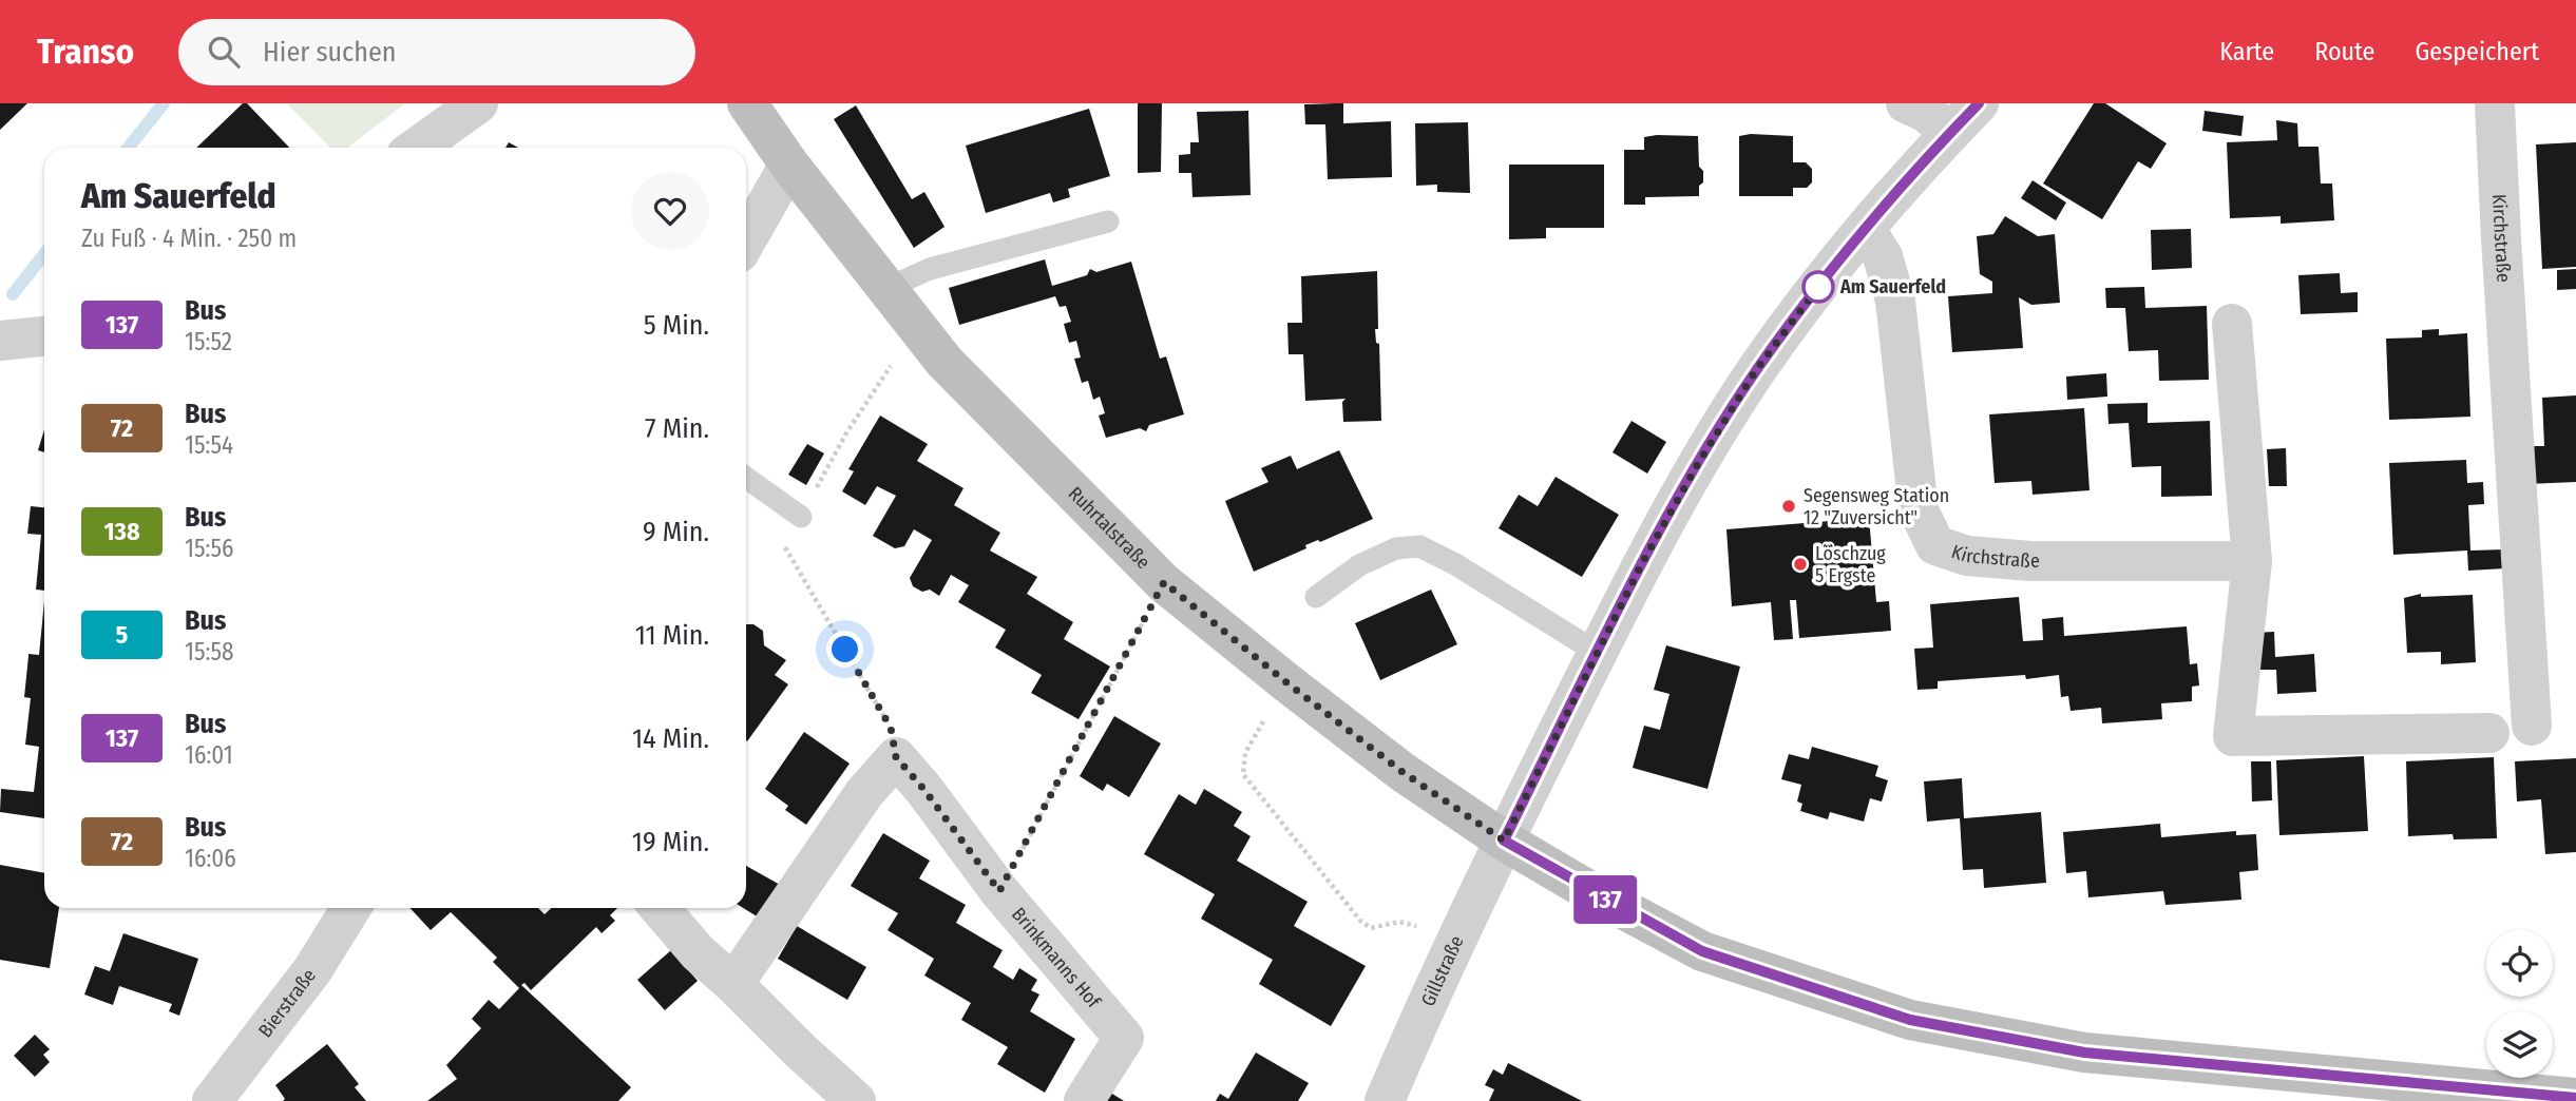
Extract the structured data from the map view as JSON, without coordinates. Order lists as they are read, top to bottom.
{
  "streets": {
    "main road": ["Ruhrtalstraße"],
    "street": [
      "Kirchstraße",
      "Brinkmanns Hof",
      "Gillstraße",
      "Bierstraße"
    ]
  },
  "crossings": [
    ["Ruhrtalstraße", "Gillstraße"]
  ],
  "places": ["Am Sauerfeld", "Segensweg Station 12 \"Zuversicht\"", "Löschzug 5 Ergste"],
  "lines": ["bus line 137"],
  "page": {
    "header": "Transo",
    "search": "Hier suchen",
    "nav": ["Karte", "Route", "Gespeichert"],
    "on_map": "137",
    "heading": ["Am Sauerfeld", "Zu Fuß · 4 Min. · 250 m"],
    "list": [
      {
        "mark": "137",
        "name": "Bus",
        "note": "15:52",
        "value": "5 Min."
      },
      {
        "mark": "72",
        "name": "Bus",
        "note": "15:54",
        "value": "7 Min."
      },
      {
        "mark": "138",
        "name": "Bus",
        "note": "15:56",
        "value": "9 Min."
      },
      {
        "mark": "5",
        "name": "Bus",
        "note": "15:58",
        "value": "11 Min."
      },
      {
        "mark": "137",
        "name": "Bus",
        "note": "16:01",
        "value": "14 Min."
      },
      {
        "mark": "72",
        "name": "Bus",
        "note": "16:06",
        "value": "19 Min."
      }
    ]
  }
}
